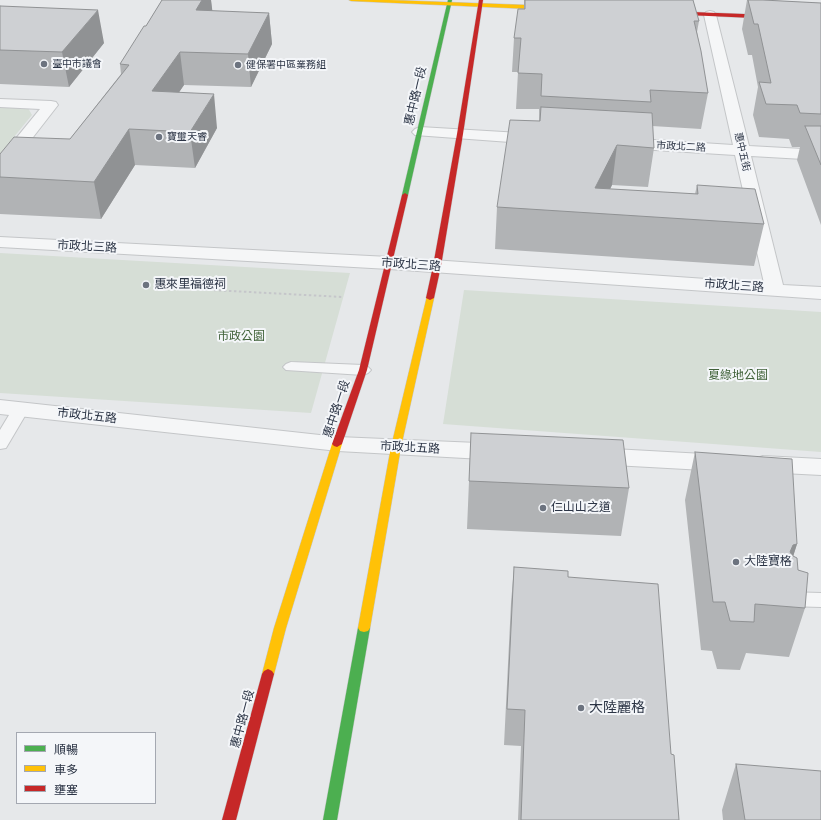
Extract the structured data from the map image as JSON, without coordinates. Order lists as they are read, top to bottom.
{
  "streets": {
    "street": [
      "惠中路一段",
      "市政北二路",
      "惠中五街",
      "市政北三路",
      "市政北五路"
    ]
  },
  "crossings": [
    ["惠中路一段", "市政北三路"],
    ["惠中路一段", "市政北五路"],
    ["市政北二路", "惠中五街"],
    ["惠中五街", "市政北三路"]
  ],
  "parks": ["市政公園", "夏綠地公園"],
  "places": [
    "臺中市議會",
    "健保署中區業務組",
    "寶璽天睿",
    "惠來里福德祠",
    "仁山山之道",
    "大陸寶格",
    "大陸麗格"
  ],
  "legend": ["順暢", "車多", "壅塞"]
}
